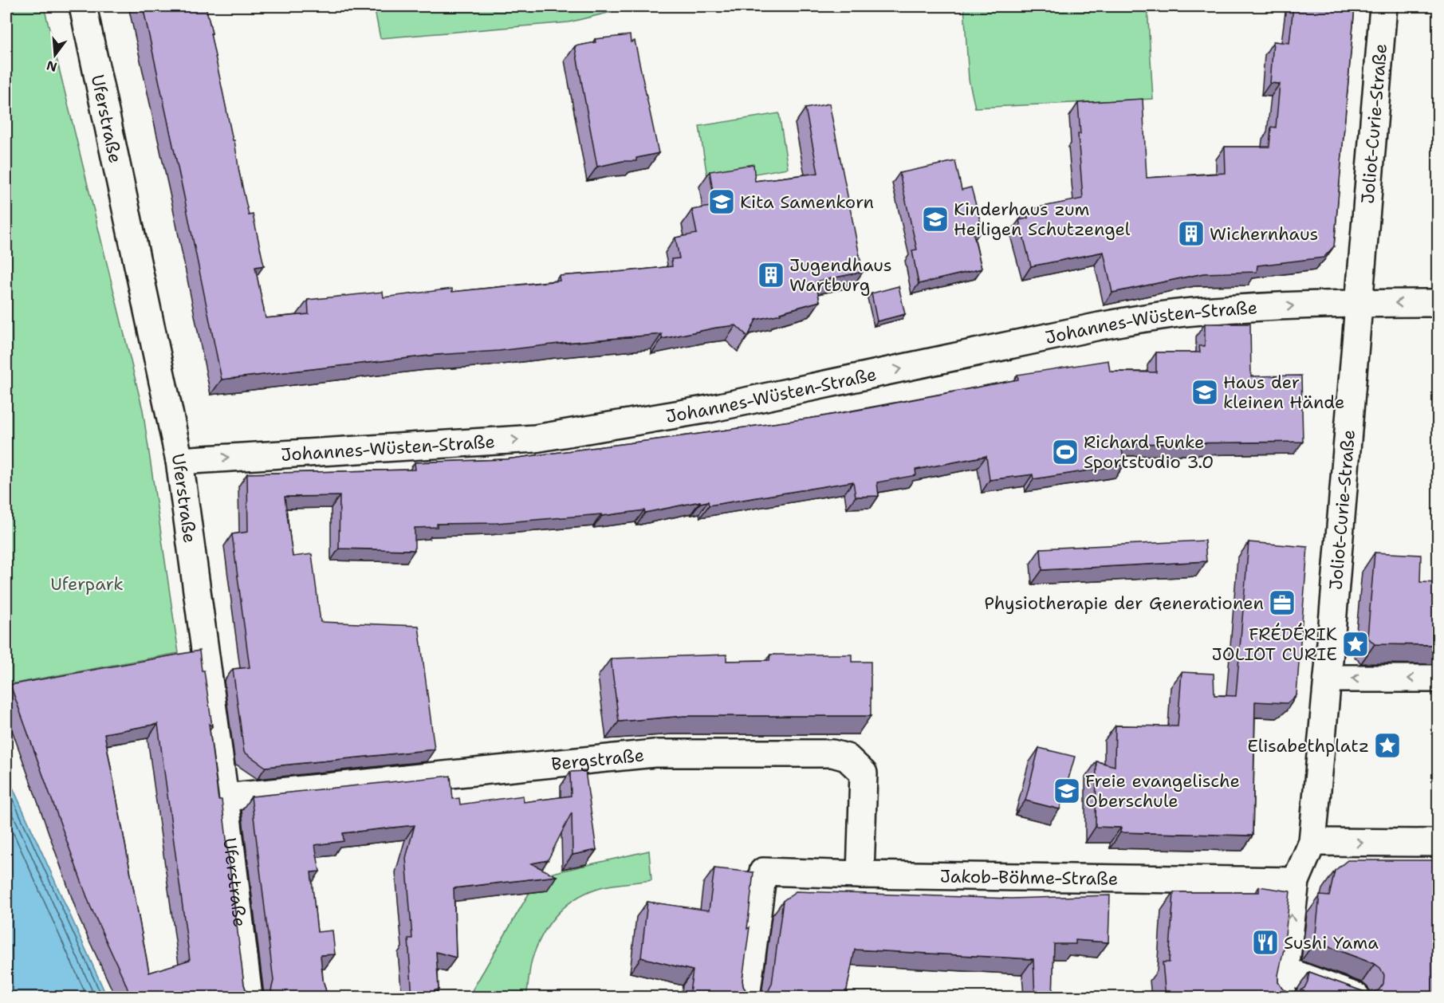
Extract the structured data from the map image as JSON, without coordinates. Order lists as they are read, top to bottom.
{
  "streets": {
    "street": [
      "Uferstraße",
      "Joliot-Curie-Straße",
      "Johannes-Wüsten-Straße",
      "Bergstraße",
      "Jakob-Böhme-Straße"
    ]
  },
  "crossings": [
    ["Uferstraße", "Johannes-Wüsten-Straße"],
    ["Uferstraße", "Bergstraße"],
    ["Joliot-Curie-Straße", "Johannes-Wüsten-Straße"],
    ["Joliot-Curie-Straße", "Jakob-Böhme-Straße"],
    ["Bergstraße", "Jakob-Böhme-Straße"]
  ],
  "one_way": ["Johannes-Wüsten-Straße"],
  "parks": ["Uferpark"],
  "places": {
    "school or university": [
      "Kita Samenkorn",
      "Kinderhaus zum Heiligen Schutzengel",
      "Haus der kleinen Hände",
      "Freie evangelische Oberschule"
    ],
    "building": ["Wichernhaus", "Jugendhaus Wartburg"],
    "sports": ["Richard Funke Sportstudio 3.0"],
    "office": ["Physiotherapie der Generationen"],
    "place": ["FRÉDÉRIK JOLIOT CURIE", "Elisabethplatz"],
    "restaurant": ["Sushi Yama"]
  },
  "north": "bottom"
}
